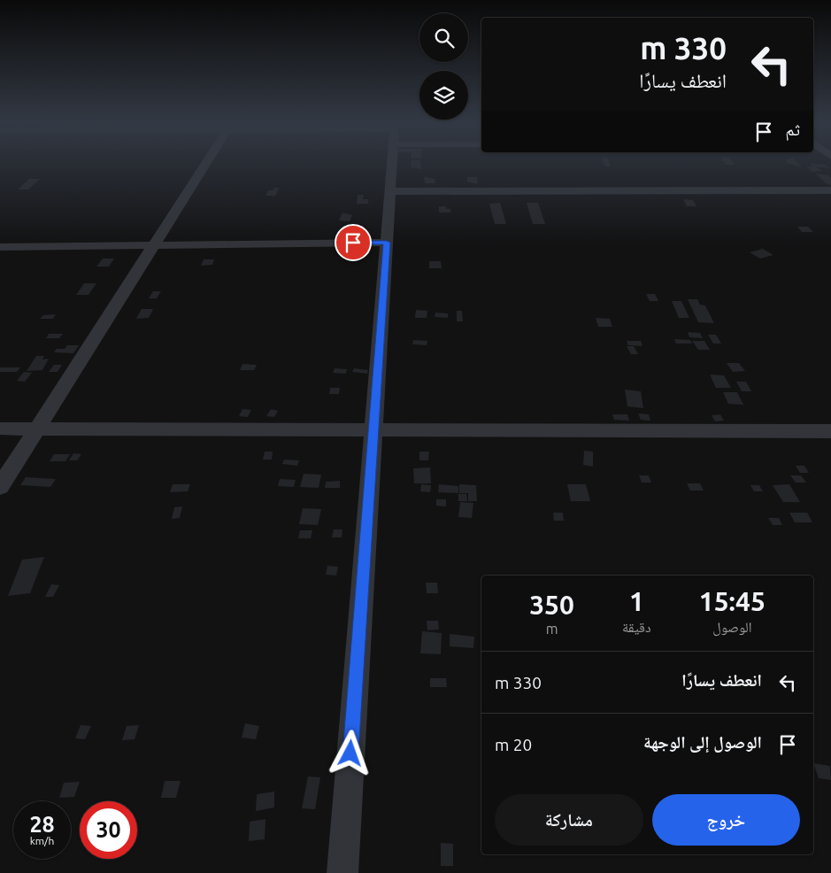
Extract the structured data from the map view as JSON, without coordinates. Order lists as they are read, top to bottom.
{
  "page": {
    "turn": ["330 m", "انعطف يسارًا"],
    "then": "ثم",
    "eta": [
      "15:45",
      "الوصول",
      "1",
      "دقيقة",
      "350",
      "m"
    ],
    "list": [
      {
        "name": "انعطف يسارًا",
        "value": "330 m"
      },
      {
        "name": "الوصول إلى الوجهة",
        "value": "20 m"
      }
    ],
    "buttons": ["خروج", "مشاركة"],
    "speed": "28 km/h",
    "limit": "30"
  }
}
